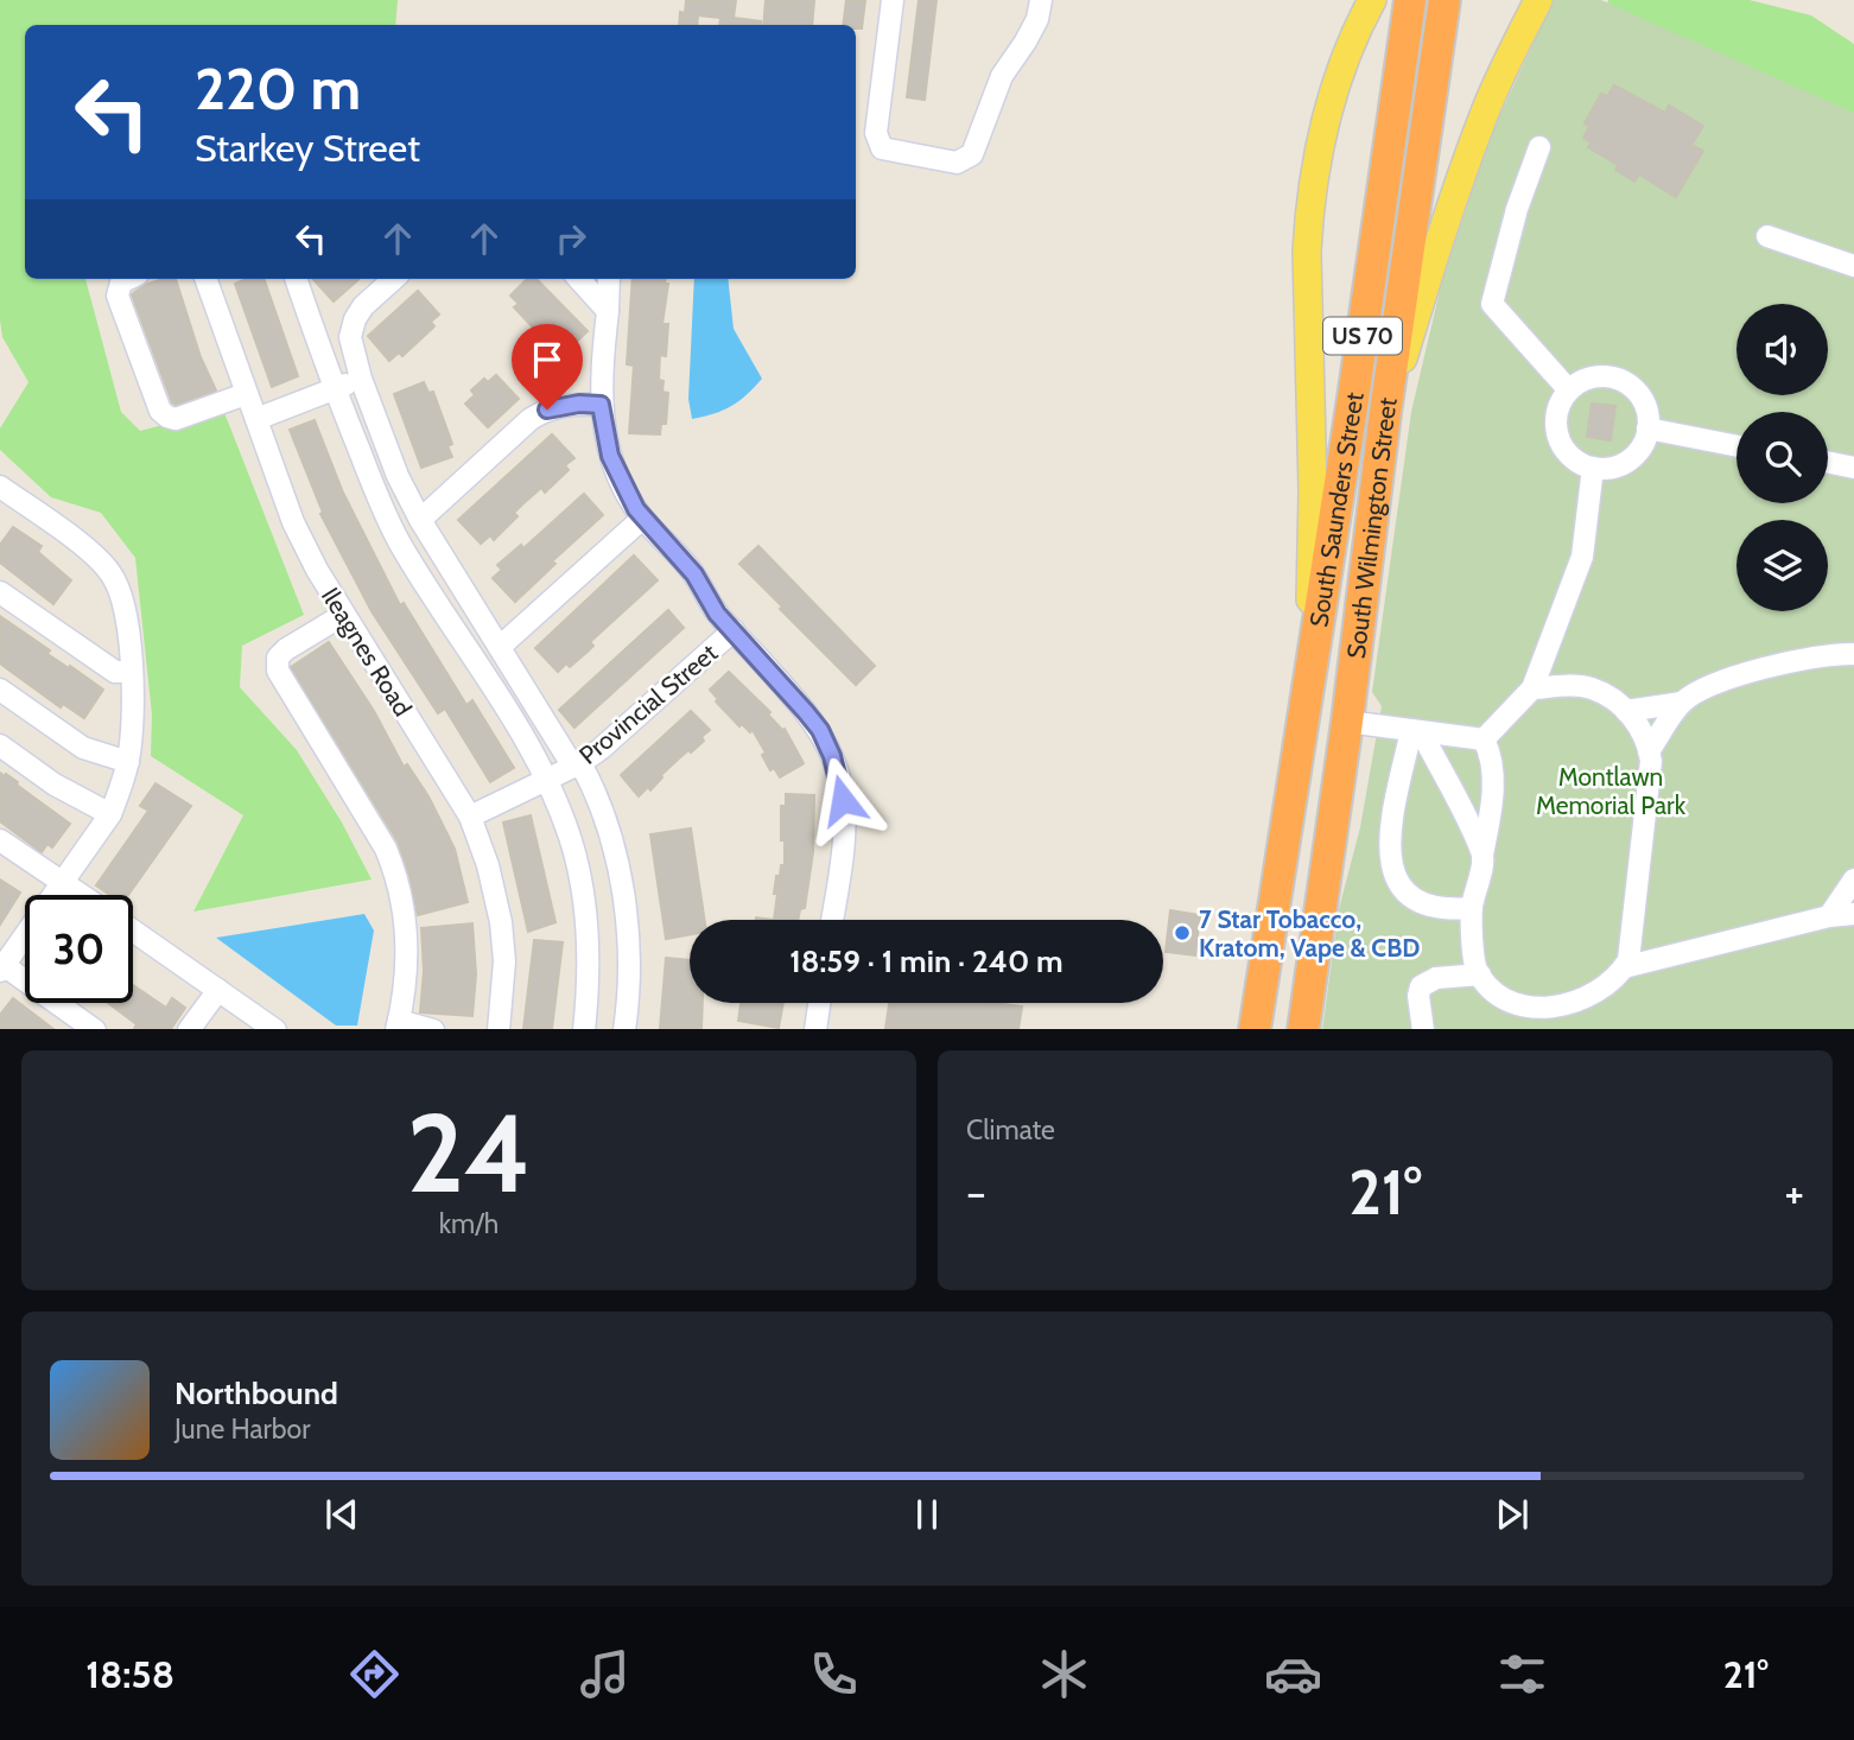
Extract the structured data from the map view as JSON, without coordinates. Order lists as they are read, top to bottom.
{
  "streets": {
    "highway": ["US 70", "South Saunders Street", "South Wilmington Street"],
    "street": ["Ileagnes Road", "Provincial Street"]
  },
  "crossings": [
    ["South Saunders Street", "South Wilmington Street"],
    ["Ileagnes Road", "Provincial Street"]
  ],
  "parks": ["Montlawn Memorial Park"],
  "places": ["7 Star Tobacco, Kratom, Vape & CBD"],
  "page": {
    "turn": ["220 m", "Starkey Street"],
    "limit": "30",
    "trip": "18:59 · 1 min · 240 m",
    "tile": [
      ["24", "km/h"],
      "Climate"
    ],
    "heat": ["−", "21°", "+"],
    "song": ["Northbound", "June Harbor"],
    "tabs": ["18:58", "21°"]
  }
}
